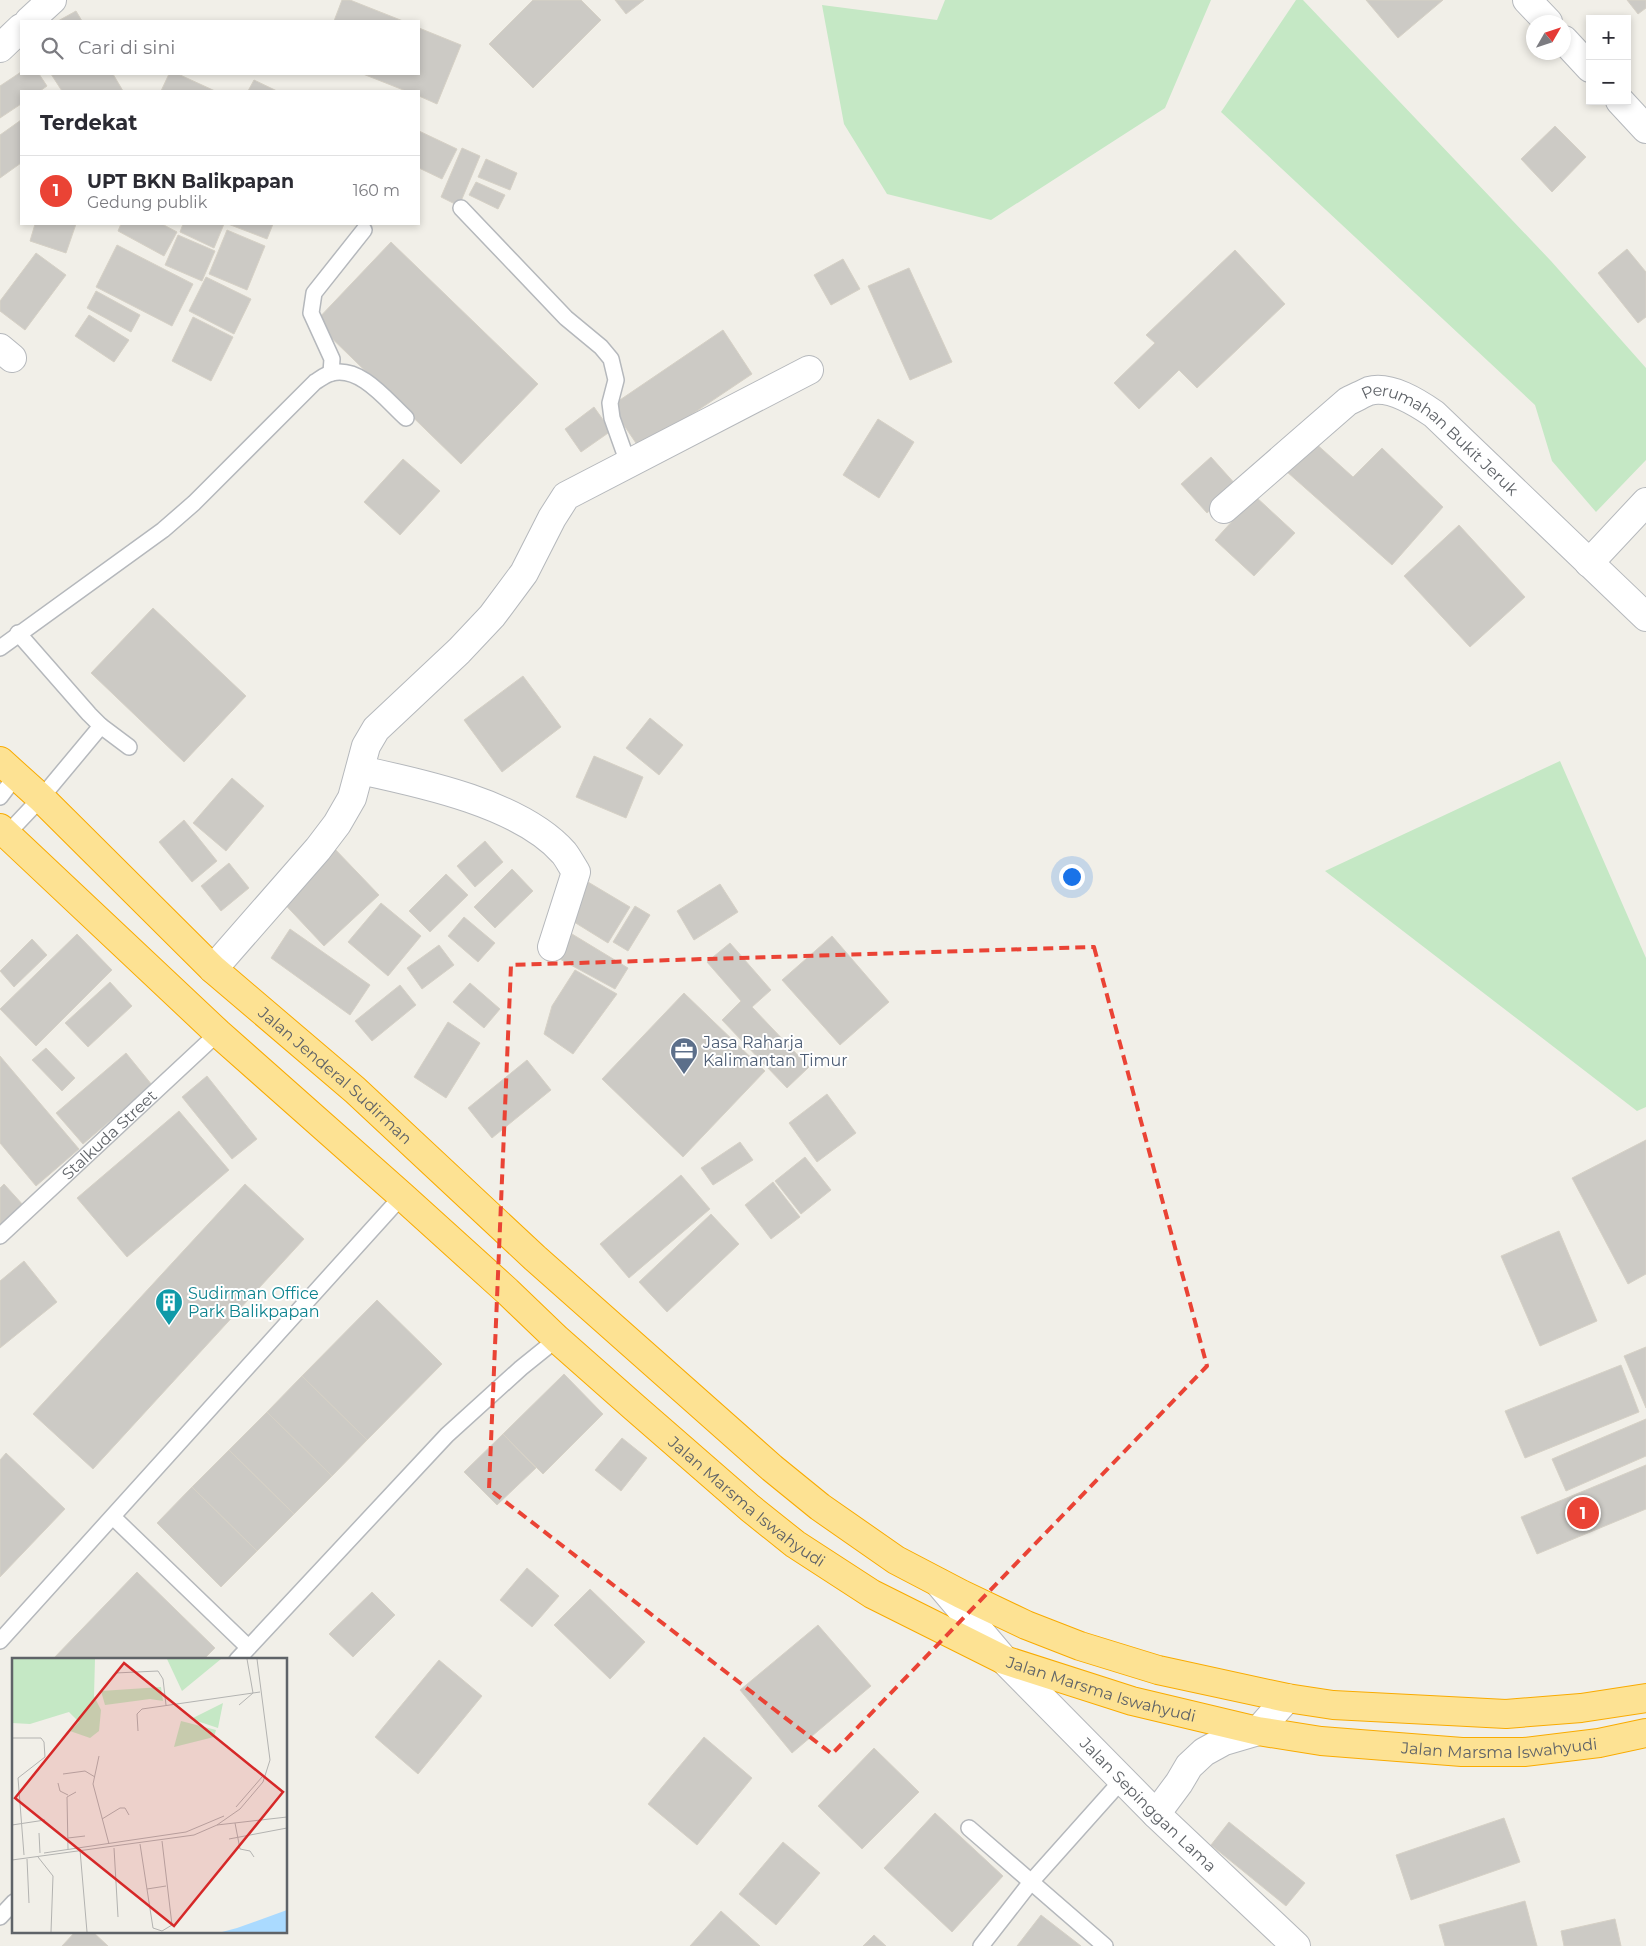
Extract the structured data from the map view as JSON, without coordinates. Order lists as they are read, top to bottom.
{
  "streets": {
    "highway": ["Jalan Jenderal Sudirman", "Jalan Marsma Iswahyudi"],
    "street": ["Perumahan Bukit Jeruk", "Jalan Sepinggan Lama"],
    "lane": ["Stalkuda Street"]
  },
  "crossings": [
    ["Jalan Jenderal Sudirman", "Jalan Marsma Iswahyudi"],
    ["Jalan Marsma Iswahyudi", "Jalan Sepinggan Lama"]
  ],
  "places": {
    "office": ["Jasa Raharja Kalimantan Timur"],
    "building": ["Sudirman Office Park Balikpapan"]
  },
  "north": "top right",
  "page": {
    "map_buttons": ["+", "−"],
    "search": "Cari di sini",
    "heading": "Terdekat",
    "list": [
      {
        "mark": "1",
        "name": "UPT BKN Balikpapan",
        "note": "Gedung publik",
        "value": "160 m"
      }
    ],
    "pins": "1"
  }
}
